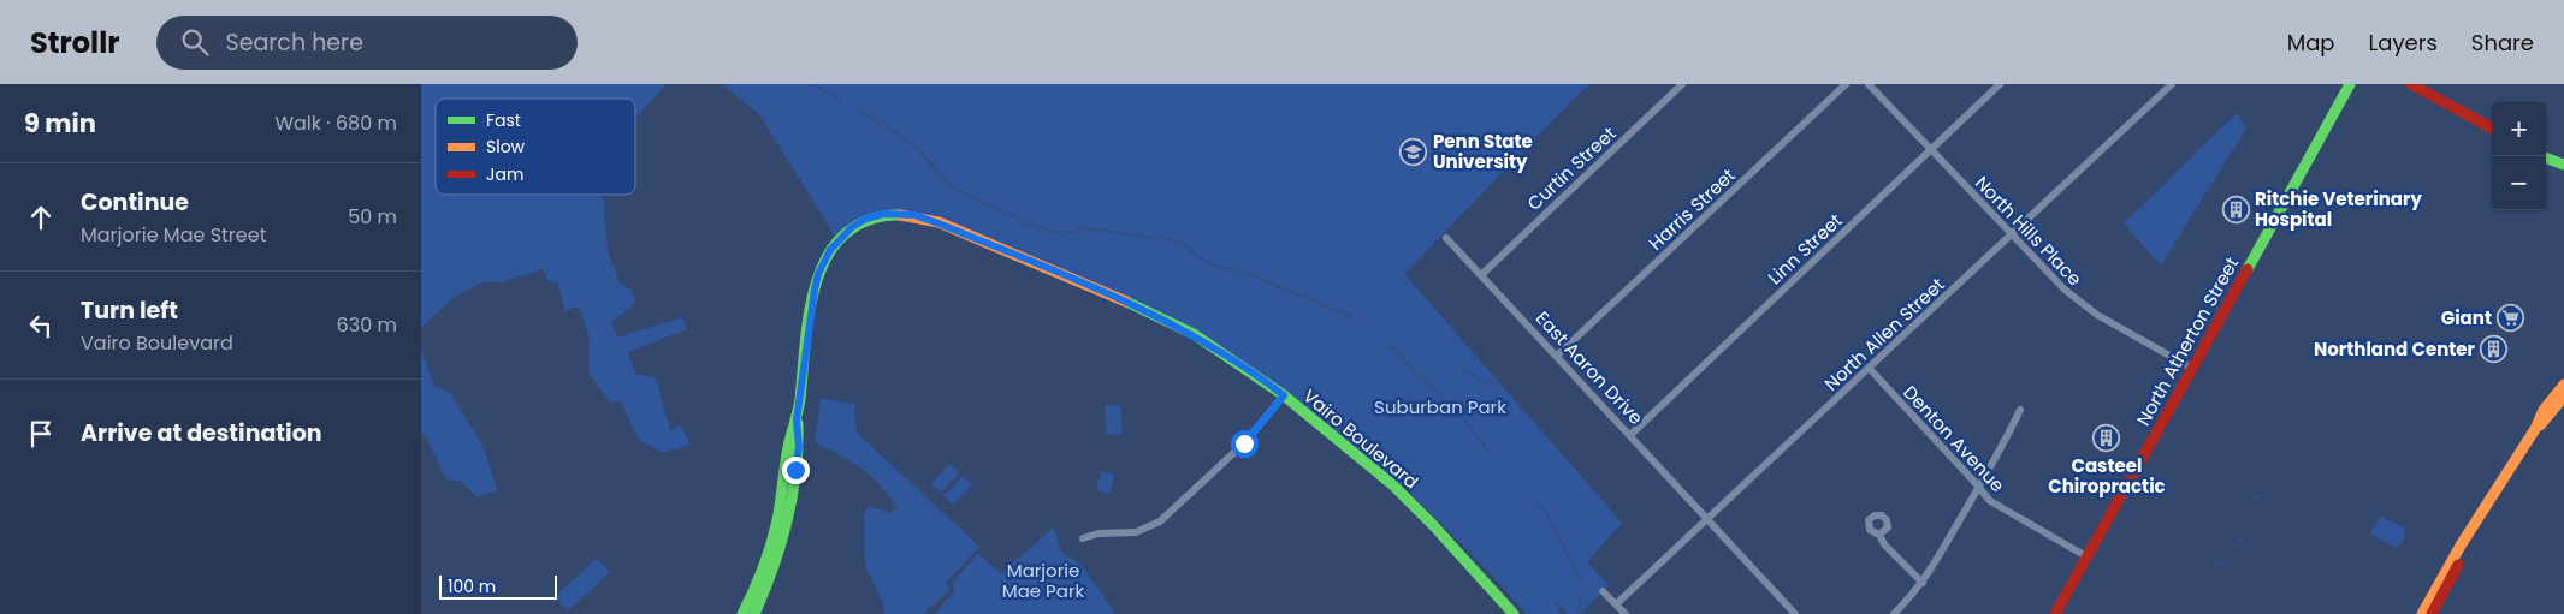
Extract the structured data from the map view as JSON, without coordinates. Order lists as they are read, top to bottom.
{
  "streets": {
    "street": [
      "Curtin Street",
      "Harris Street",
      "North Hills Place",
      "Linn Street",
      "North Allen Street",
      "North Atherton Street",
      "East Aaron Drive",
      "Vairo Boulevard",
      "Denton Avenue"
    ]
  },
  "crossings": [
    ["Curtin Street", "East Aaron Drive"],
    ["Harris Street", "East Aaron Drive"],
    ["North Hills Place", "Linn Street"],
    ["North Hills Place", "North Allen Street"],
    ["North Hills Place", "North Atherton Street"],
    ["Linn Street", "East Aaron Drive"],
    ["North Allen Street", "East Aaron Drive"],
    ["North Allen Street", "Denton Avenue"],
    ["North Atherton Street", "Denton Avenue"]
  ],
  "parks": ["Suburban Park", "Marjorie Mae Park"],
  "places": {
    "school or university": ["Penn State University"],
    "building": ["Ritchie Veterinary Hospital", "Northland Center", "Casteel Chiropractic"],
    "supermarket": ["Giant"]
  },
  "legend": ["Fast", "Slow", "Jam"],
  "scale_bar": "100 m",
  "page": {
    "header": "Strollr",
    "search": "Search here",
    "nav": ["Map", "Layers", "Share"],
    "heading": ["9 min", "Walk · 680 m"],
    "map_buttons": ["+", "−"],
    "list": [
      ["Continue", "Marjorie Mae Street", "50 m"],
      ["Turn left", "Vairo Boulevard", "630 m"],
      "Arrive at destination"
    ],
    "scale": "100 m"
  }
}
